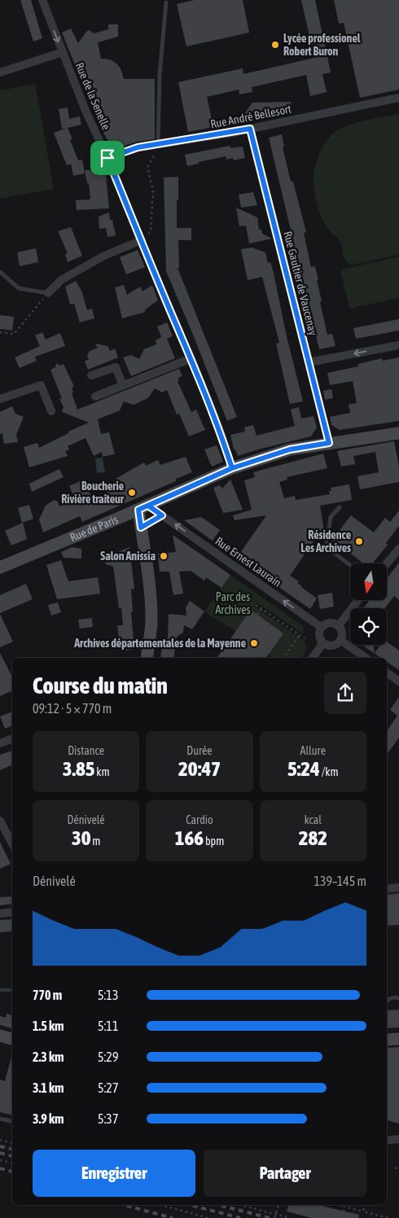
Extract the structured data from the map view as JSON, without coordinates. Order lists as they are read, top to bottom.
{
  "streets": {
    "main road": ["Rue de Paris"],
    "street": [
      "Rue de la Senelle",
      "Rue André Bellesort",
      "Rue Gaultier de Vaucenay",
      "Rue Ernest Laurain"
    ]
  },
  "crossings": [
    ["Rue de la Senelle", "Rue André Bellesort"],
    ["Rue de la Senelle", "Rue de Paris"],
    ["Rue André Bellesort", "Rue Gaultier de Vaucenay"],
    ["Rue Gaultier de Vaucenay", "Rue de Paris"],
    ["Rue de Paris", "Rue Ernest Laurain"]
  ],
  "one_way": ["Rue Ernest Laurain"],
  "parks": ["Parc des Archives"],
  "places": [
    "Lycée professionel Robert Buron",
    "Boucherie Rivière traiteur",
    "Résidence Les Archives",
    "Salon Anissia",
    "Archives départementales de la Mayenne"
  ],
  "north": "bottom",
  "page": {
    "heading": ["Course du matin", "09:12 · 5 × 770 m"],
    "stats": [
      ["Distance", "3.85 km"],
      ["Durée", "20:47"],
      ["Allure", "5:24 /km"],
      ["Dénivelé", "30 m"],
      ["Cardio", "166 bpm"],
      ["kcal", "282"]
    ],
    "chart": ["Dénivelé", "139–145 m"],
    "list": [
      {
        "name": "770 m",
        "note": "5:13"
      },
      {
        "name": "1.5 km",
        "note": "5:11"
      },
      {
        "name": "2.3 km",
        "note": "5:29"
      },
      {
        "name": "3.1 km",
        "note": "5:27"
      },
      {
        "name": "3.9 km",
        "note": "5:37"
      }
    ],
    "buttons": ["Enregistrer", "Partager"]
  }
}
